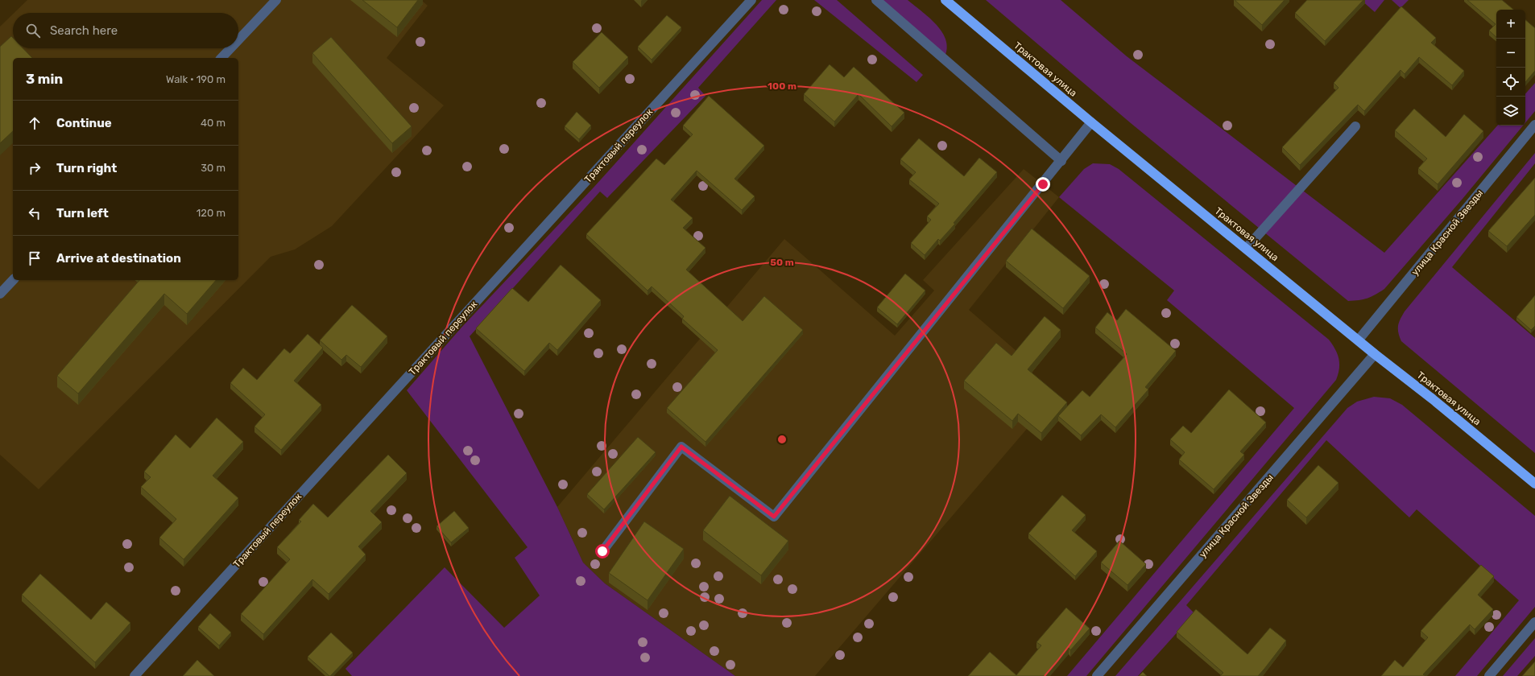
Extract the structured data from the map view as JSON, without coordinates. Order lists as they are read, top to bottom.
{
  "streets": {
    "highway": ["Трактовая улица"],
    "street": ["Трактовый переулок", "улица Красной Звезды"]
  },
  "crossings": [
    ["Трактовая улица", "улица Красной Звезды"]
  ],
  "page": {
    "map_buttons": ["+", "−"],
    "search": "Search here",
    "heading": ["3 min", "Walk · 190 m"],
    "list": [
      ["Continue", "40 m"],
      ["Turn right", "30 m"],
      ["Turn left", "120 m"],
      "Arrive at destination"
    ]
  },
  "rings": ["100 m", "50 m"]
}
